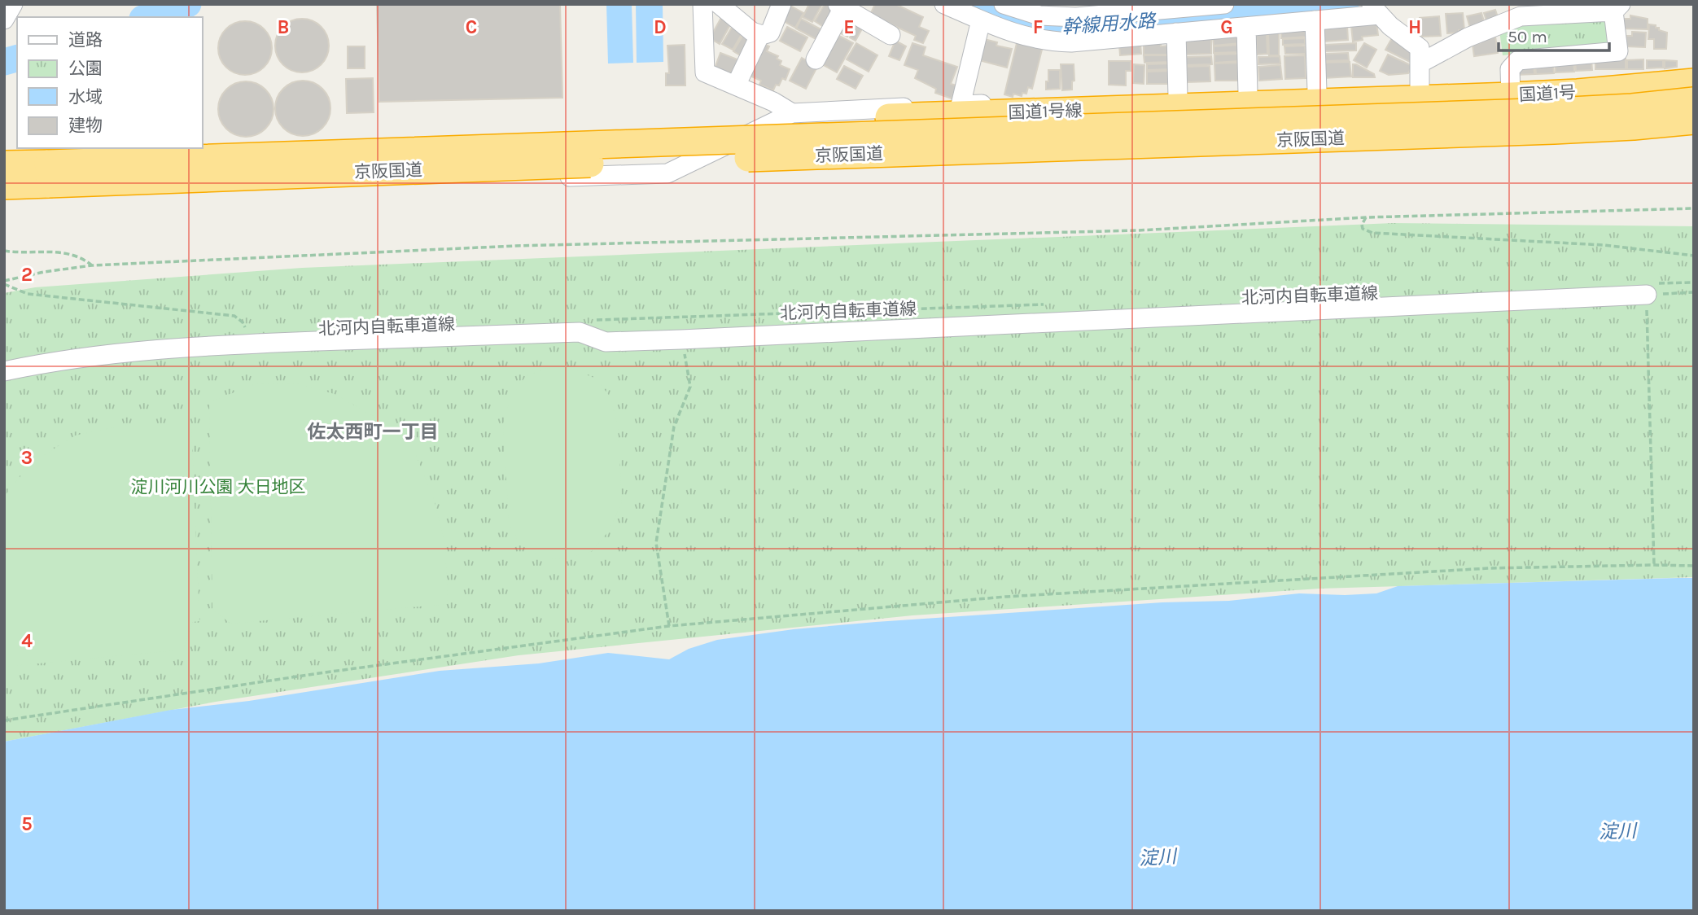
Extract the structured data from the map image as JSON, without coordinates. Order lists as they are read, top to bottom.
{
  "streets": {
    "highway": ["国道1号", "国道1号線", "京阪国道"],
    "street": ["北河内自転車道線"]
  },
  "crossings": [
    ["国道1号", "国道1号線"],
    ["国道1号線", "京阪国道"]
  ],
  "districts": ["佐太西町一丁目"],
  "water": ["幹線用水路", "淀川"],
  "parks": ["淀川河川公園 大日地区"],
  "legend": [
    "道路",
    "公園",
    "水域",
    "建物"
  ],
  "scale_bar": "50 m",
  "grid": {
    "columns": [
      "B",
      "C",
      "D",
      "E",
      "F",
      "G",
      "H"
    ],
    "rows": [
      "2",
      "3",
      "4",
      "5"
    ]
  }
}
